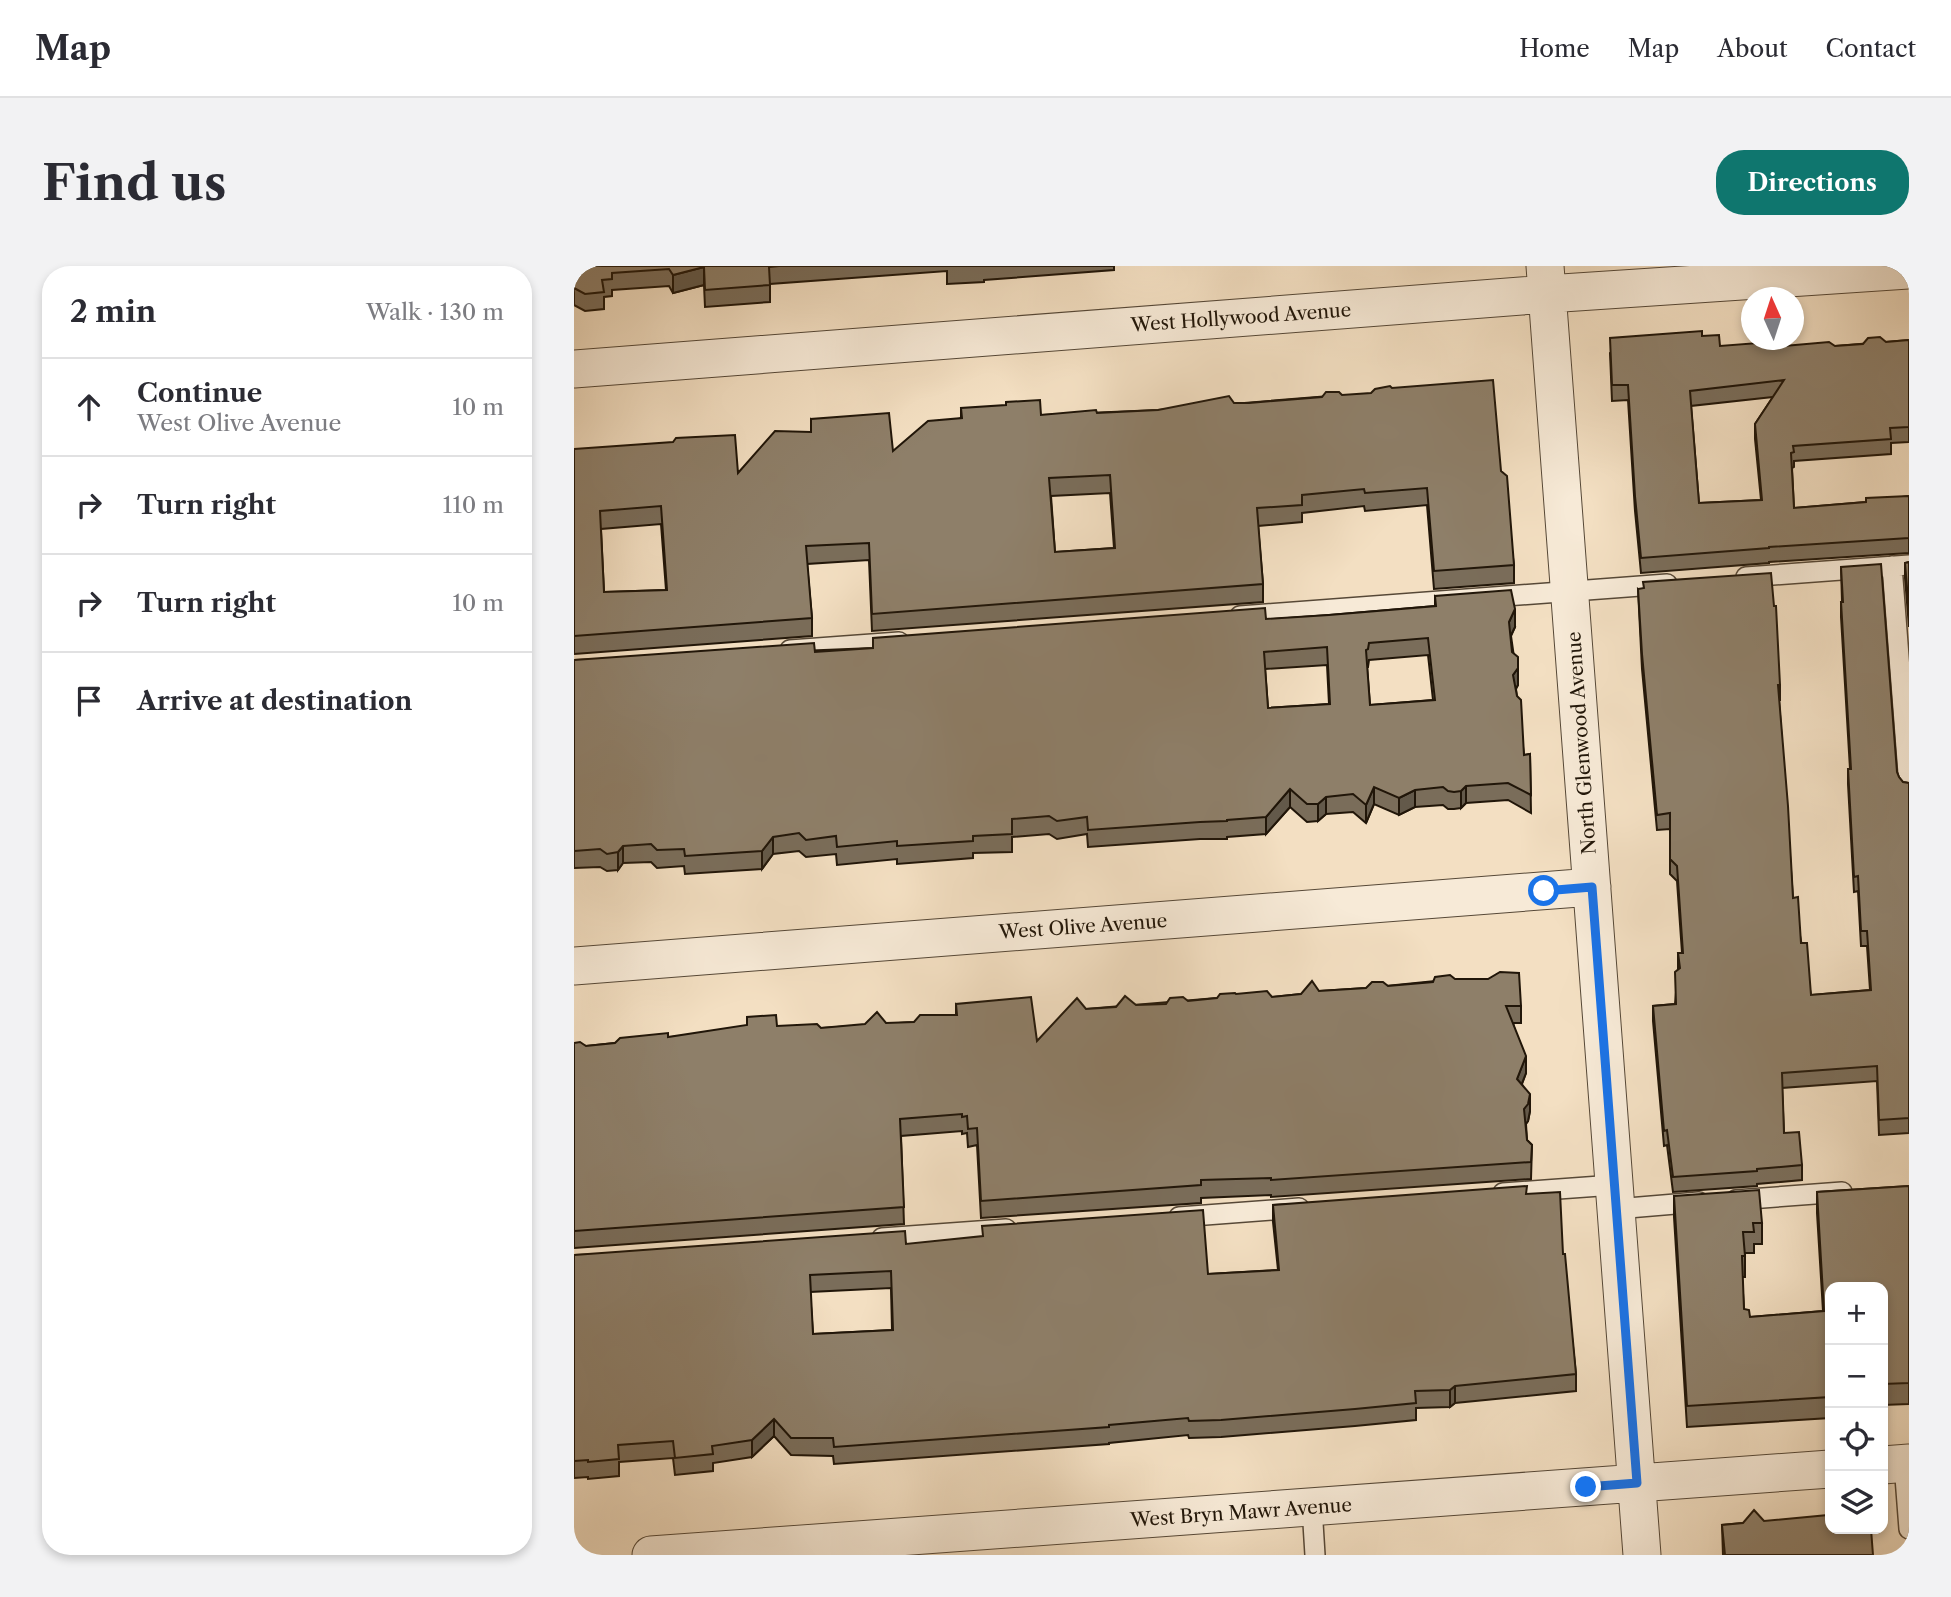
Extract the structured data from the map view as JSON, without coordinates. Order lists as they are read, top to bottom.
{
  "streets": {
    "street": [
      "West Hollywood Avenue",
      "North Glenwood Avenue",
      "West Olive Avenue",
      "West Bryn Mawr Avenue"
    ]
  },
  "crossings": [
    ["West Hollywood Avenue", "North Glenwood Avenue"],
    ["North Glenwood Avenue", "West Olive Avenue"],
    ["North Glenwood Avenue", "West Bryn Mawr Avenue"]
  ],
  "north": "top",
  "page": {
    "header": "Map",
    "nav": [
      "Home",
      "Map",
      "About",
      "Contact"
    ],
    "buttons": "Directions",
    "title": "Find us",
    "heading": ["2 min", "Walk · 130 m"],
    "list": [
      ["Continue", "West Olive Avenue", "10 m"],
      ["Turn right", "110 m"],
      ["Turn right", "10 m"],
      "Arrive at destination"
    ],
    "map_buttons": ["+", "−"]
  }
}
